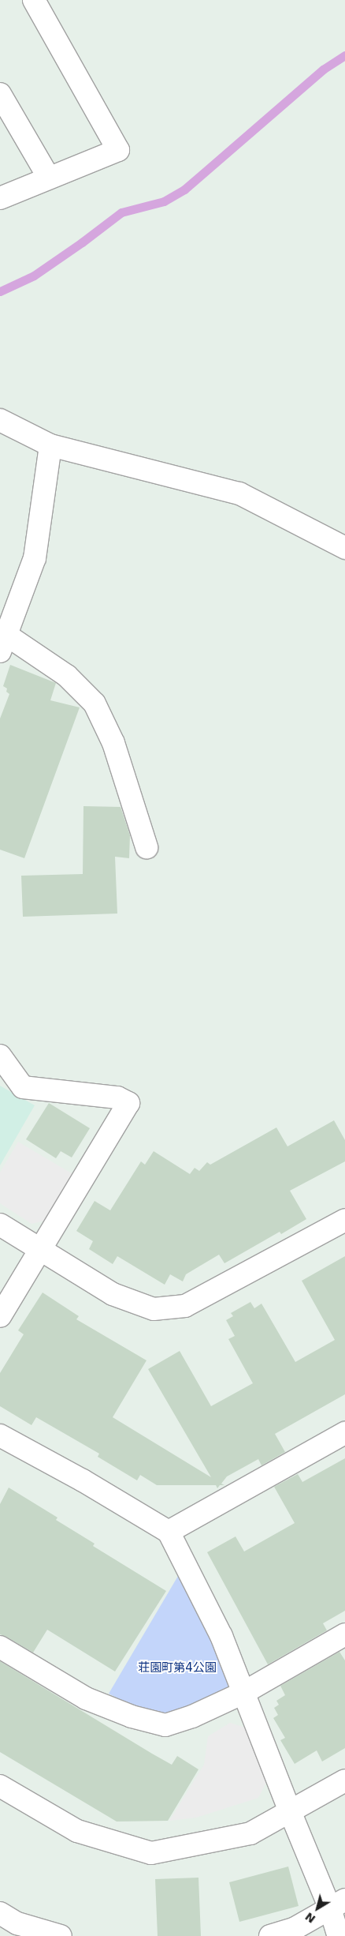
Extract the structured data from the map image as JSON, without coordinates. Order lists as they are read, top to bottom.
{
  "parks": ["荘園町第4公園"],
  "north": "bottom left"
}
